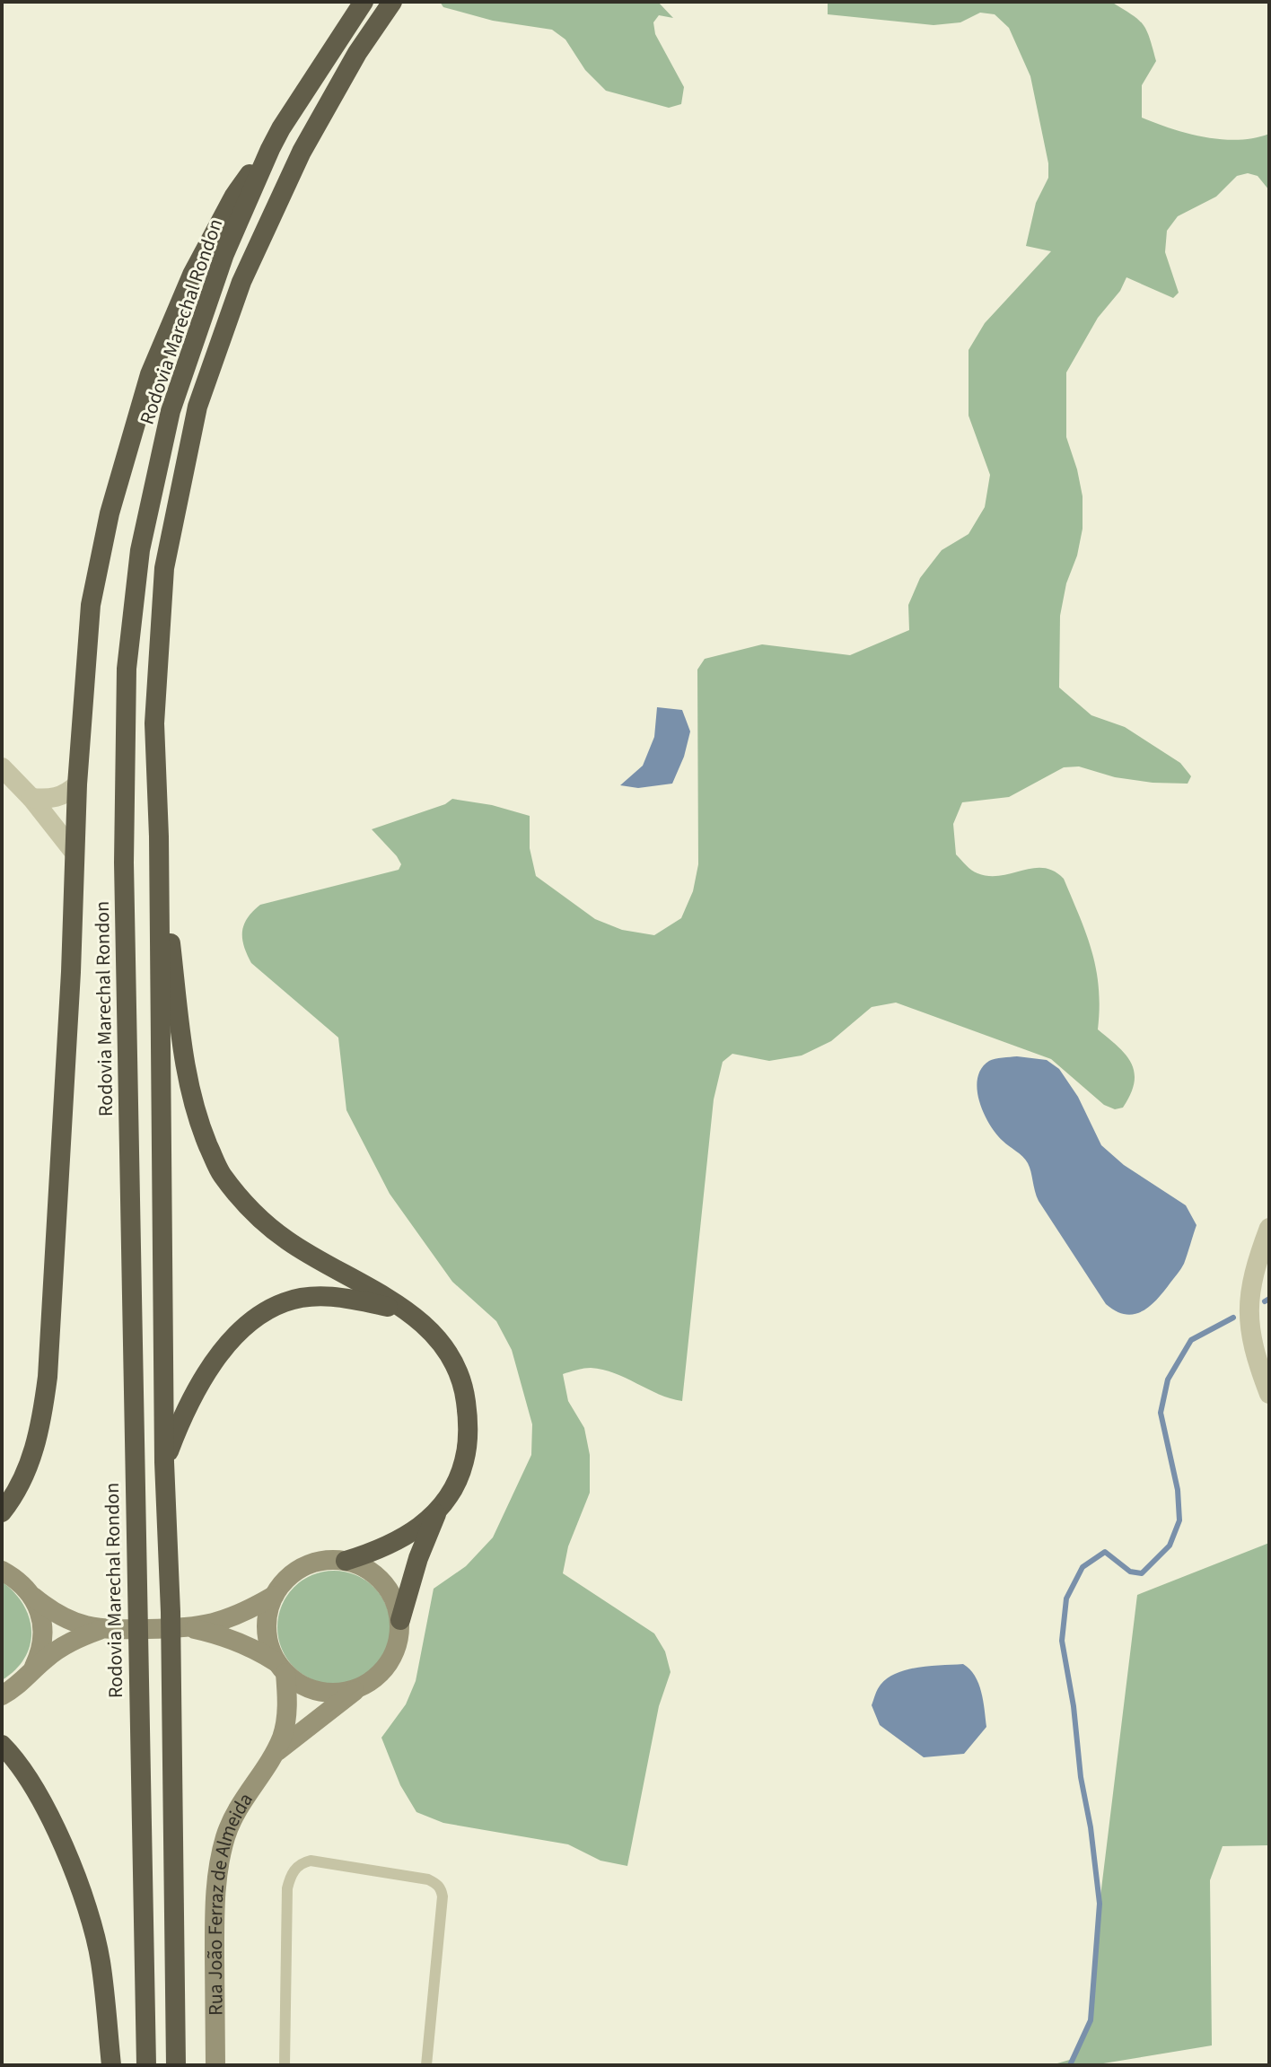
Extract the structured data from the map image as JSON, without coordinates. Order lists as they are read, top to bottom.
{
  "streets": {
    "highway": ["Rodovia Marechal Rondon"],
    "main road": ["Rua João Ferraz de Almeida"]
  }
}
